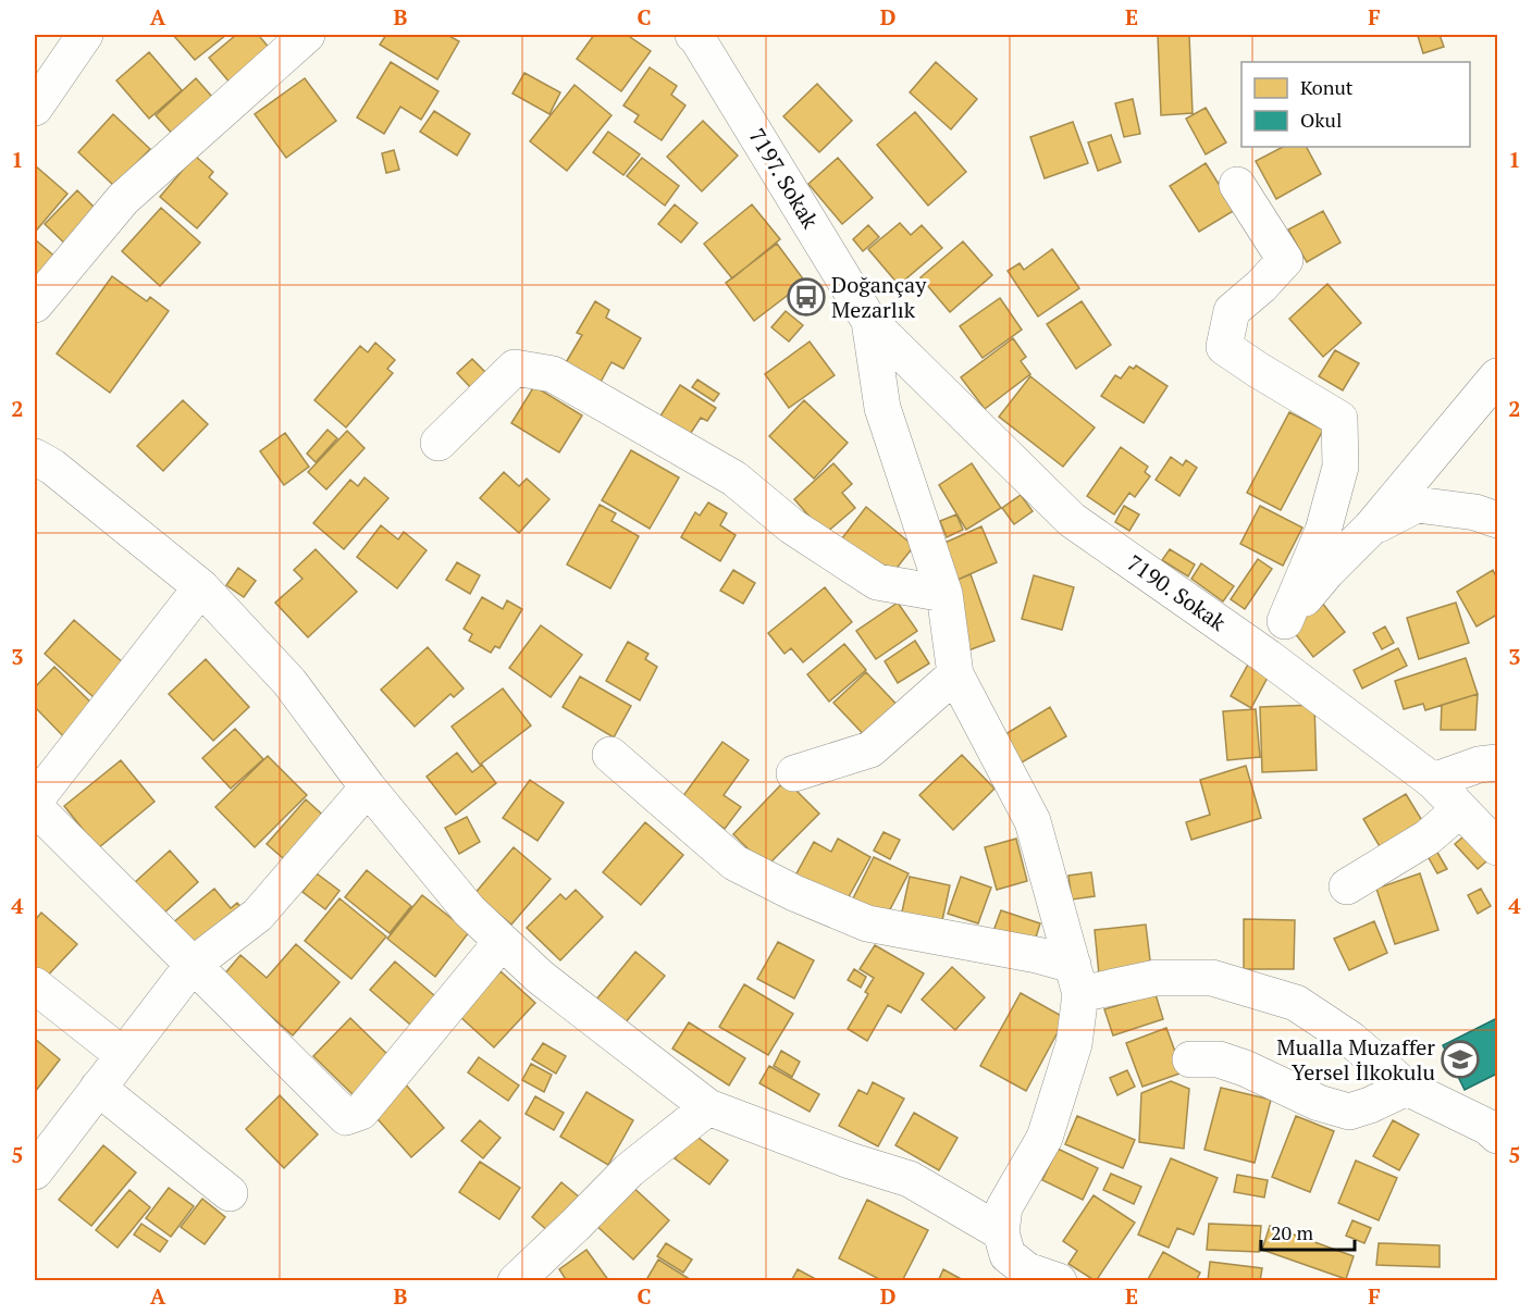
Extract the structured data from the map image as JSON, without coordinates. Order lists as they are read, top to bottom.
{
  "streets": {
    "street": ["7197. Sokak", "7190. Sokak"]
  },
  "crossings": [
    ["7197. Sokak", "7190. Sokak"]
  ],
  "places": {
    "bus stop": ["Doğançay Mezarlık"],
    "school or university": ["Mualla Muzaffer Yersel İlkokulu"]
  },
  "legend": ["Konut", "Okul"],
  "scale_bar": "20 m",
  "grid": {
    "columns": [
      "A",
      "B",
      "C",
      "D",
      "E",
      "F"
    ],
    "rows": [
      "1",
      "2",
      "3",
      "4",
      "5"
    ]
  }
}
